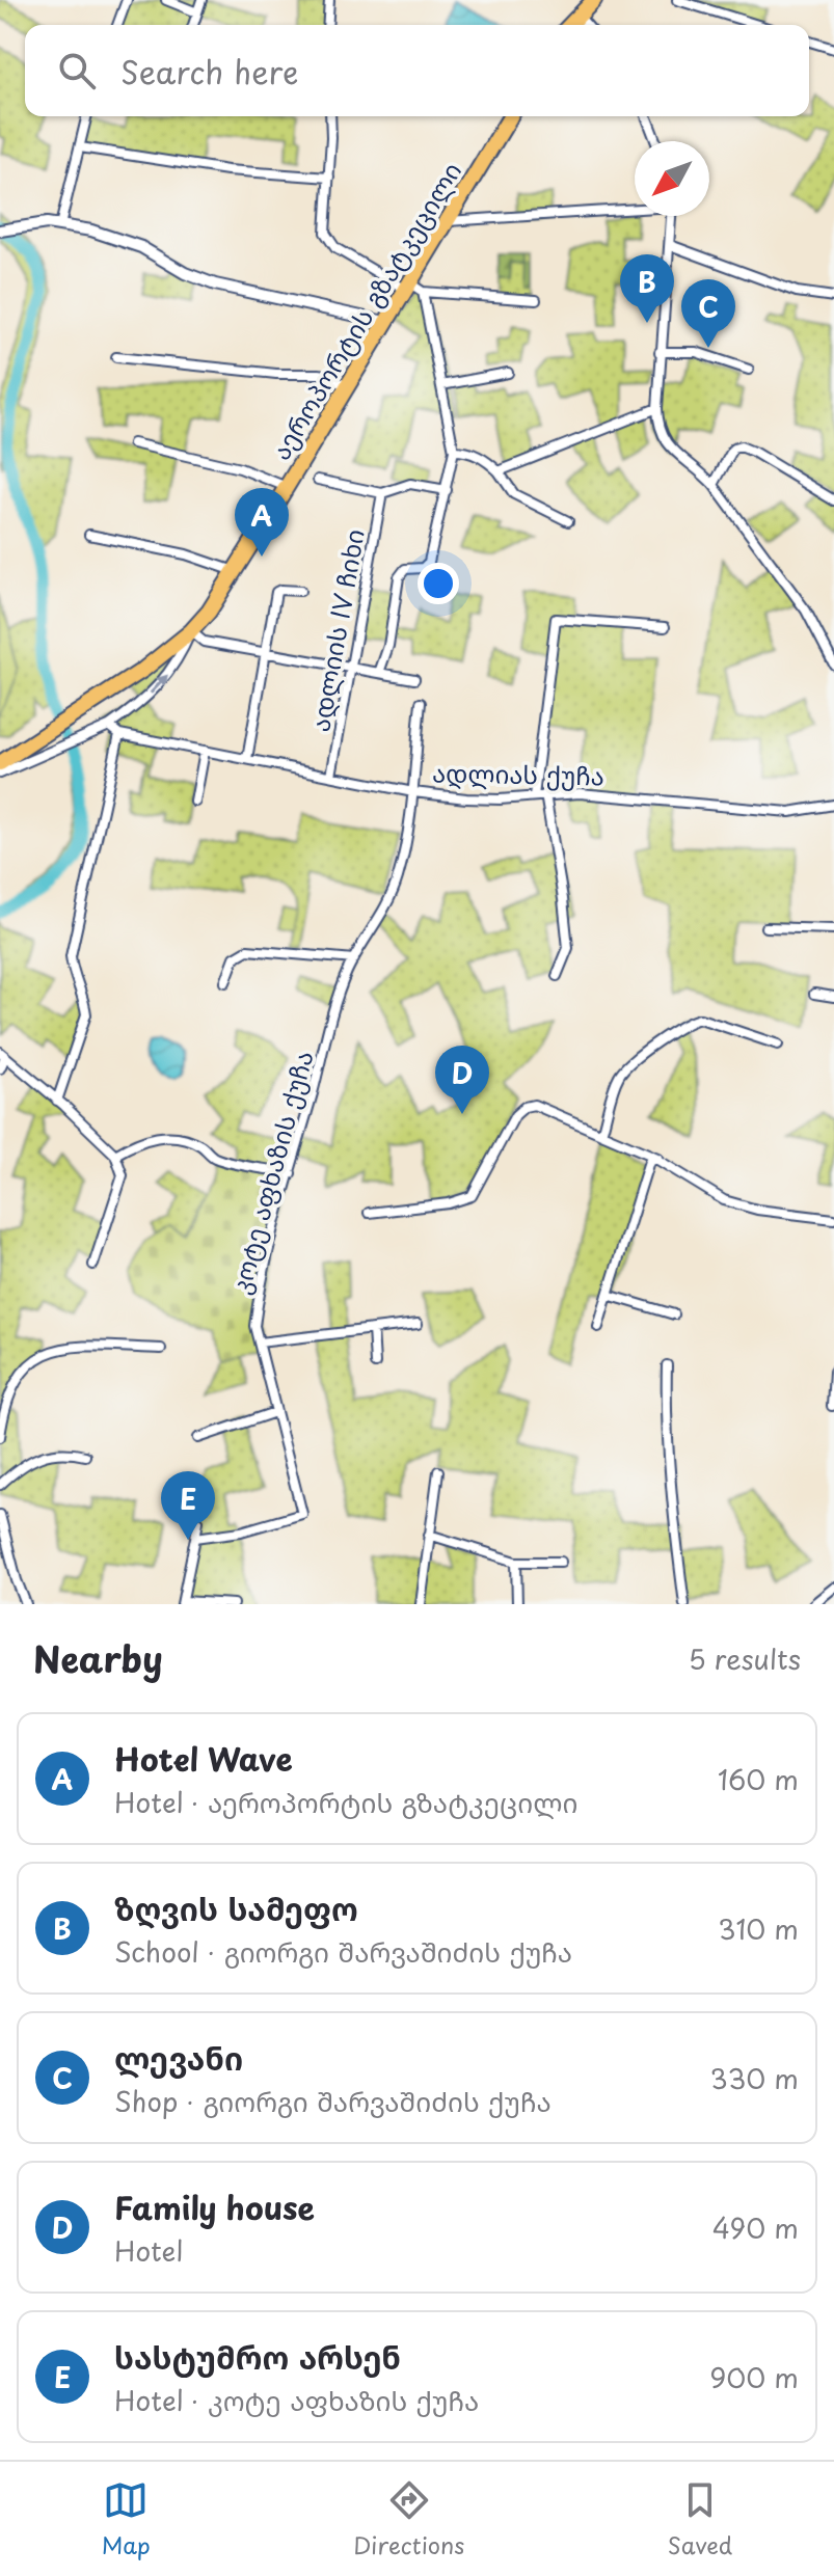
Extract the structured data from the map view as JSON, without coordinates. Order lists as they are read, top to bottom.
{
  "streets": {
    "highway": ["აეროპორტის გზატკეცილი"],
    "street": ["ადლიის IV ჩიხი", "ადლიას ქუჩა", "კოტე აფხაზის ქუჩა"]
  },
  "crossings": [
    ["ადლიის IV ჩიხი", "ადლიას ქუჩა"],
    ["ადლიას ქუჩა", "კოტე აფხაზის ქუჩა"]
  ],
  "north": "bottom left",
  "page": {
    "search": "Search here",
    "pins": [
      "B",
      "C",
      "A",
      "D",
      "E"
    ],
    "heading": ["Nearby", "5 results"],
    "list": [
      {
        "mark": "A",
        "name": "Hotel Wave",
        "note": "Hotel · აეროპორტის გზატკეცილი",
        "value": "160 m"
      },
      {
        "mark": "B",
        "name": "ზღვის სამეფო",
        "note": "School · გიორგი შარვაშიძის ქუჩა",
        "value": "310 m"
      },
      {
        "mark": "C",
        "name": "ლევანი",
        "note": "Shop · გიორგი შარვაშიძის ქუჩა",
        "value": "330 m"
      },
      {
        "mark": "D",
        "name": "Family house",
        "note": "Hotel",
        "value": "490 m"
      },
      {
        "mark": "E",
        "name": "სასტუმრო არსენ",
        "note": "Hotel · კოტე აფხაზის ქუჩა",
        "value": "900 m"
      }
    ],
    "nav": ["Map", "Directions", "Saved"]
  }
}
